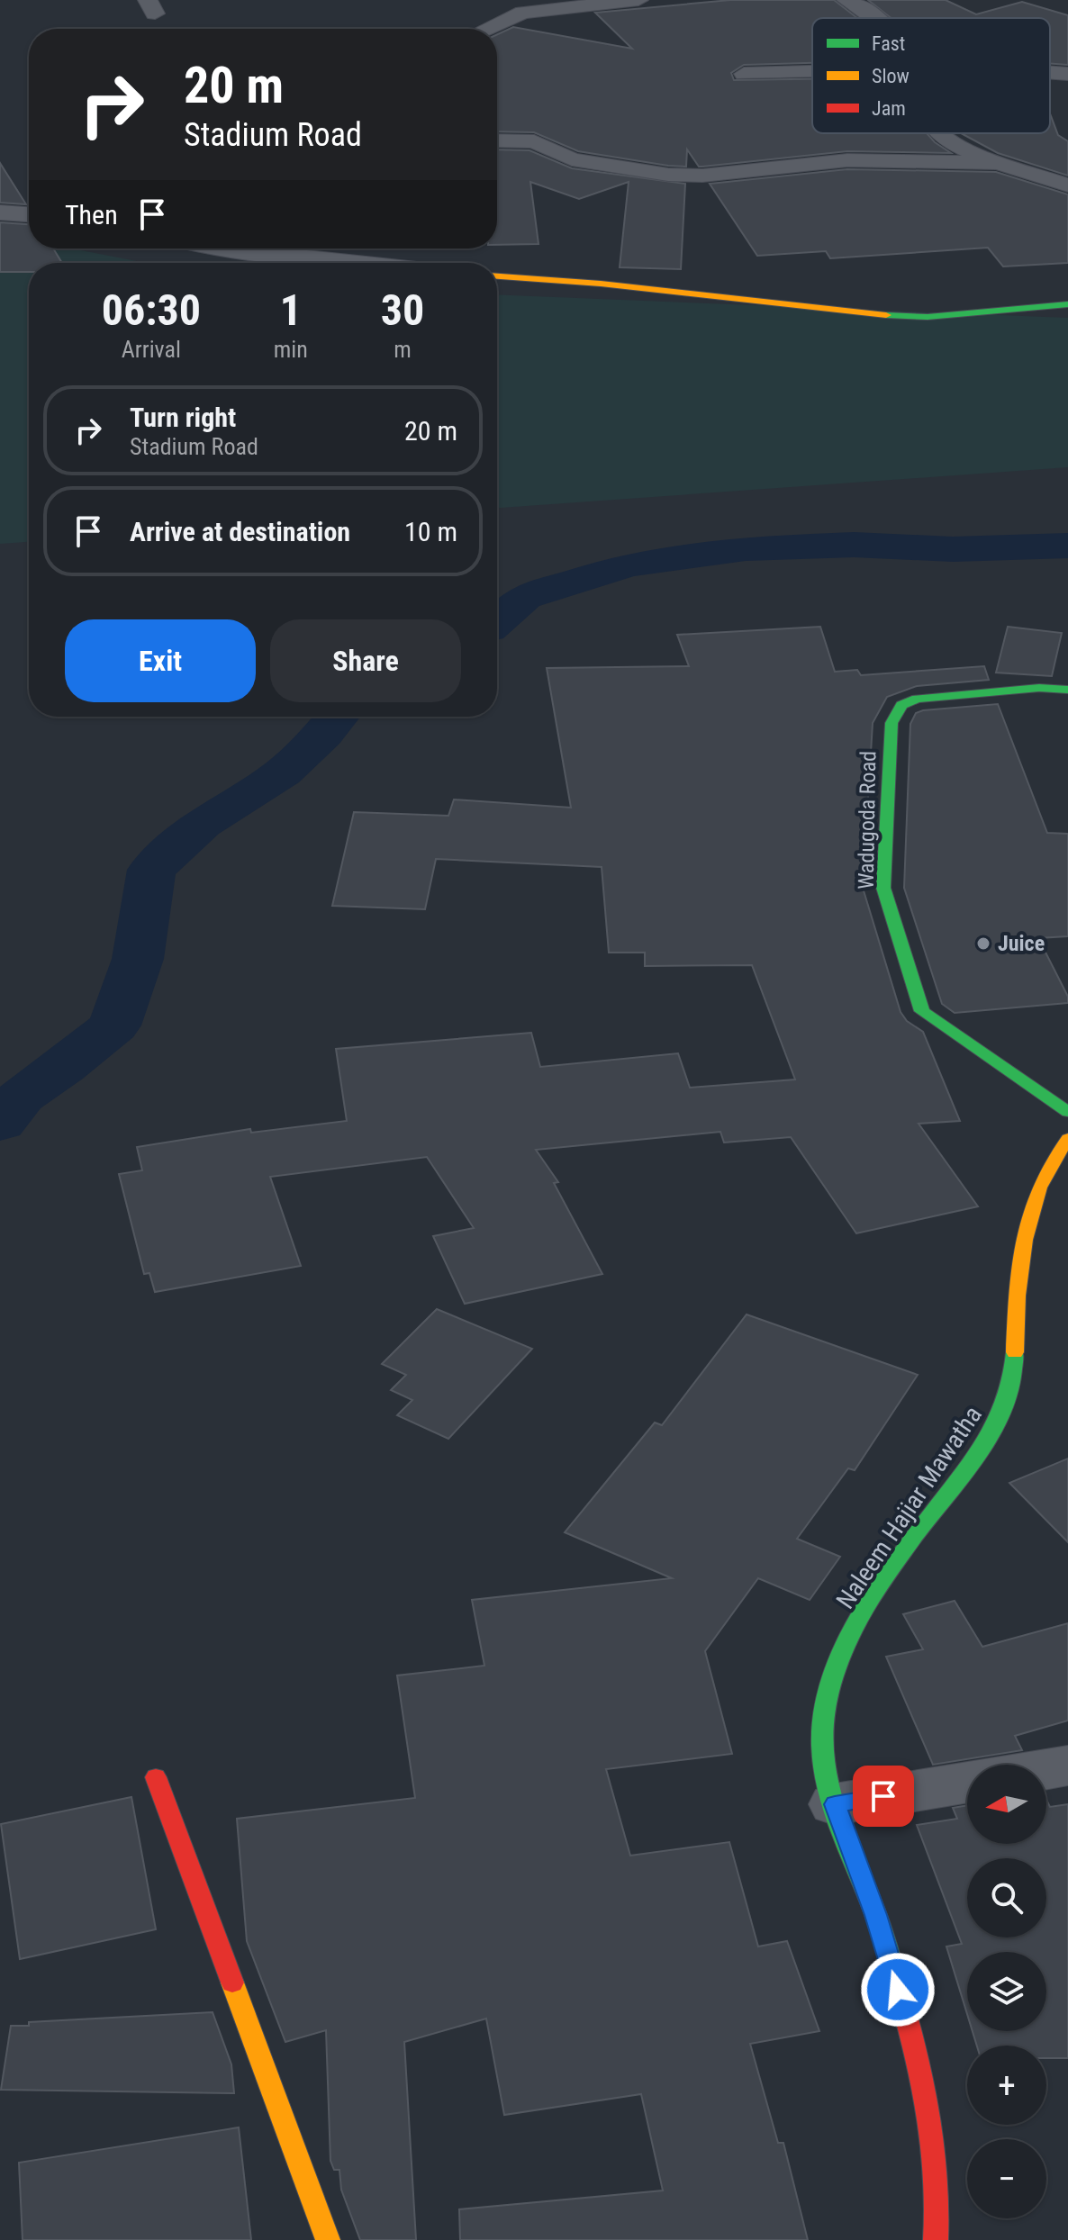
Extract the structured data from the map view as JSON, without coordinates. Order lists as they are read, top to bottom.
{
  "streets": {
    "street": ["Wadugoda Road", "Naleem Hajiar Mawatha"]
  },
  "places": ["Juice"],
  "legend": ["Fast", "Slow", "Jam"],
  "north": "left",
  "page": {
    "turn": ["20 m", "Stadium Road"],
    "then": "Then",
    "eta": [
      "06:30",
      "Arrival",
      "1",
      "min",
      "30",
      "m"
    ],
    "list": [
      {
        "name": "Turn right",
        "note": "Stadium Road",
        "value": "20 m"
      },
      {
        "name": "Arrive at destination",
        "value": "10 m"
      }
    ],
    "buttons": ["Exit", "Share"],
    "map_buttons": ["+", "−"]
  }
}
